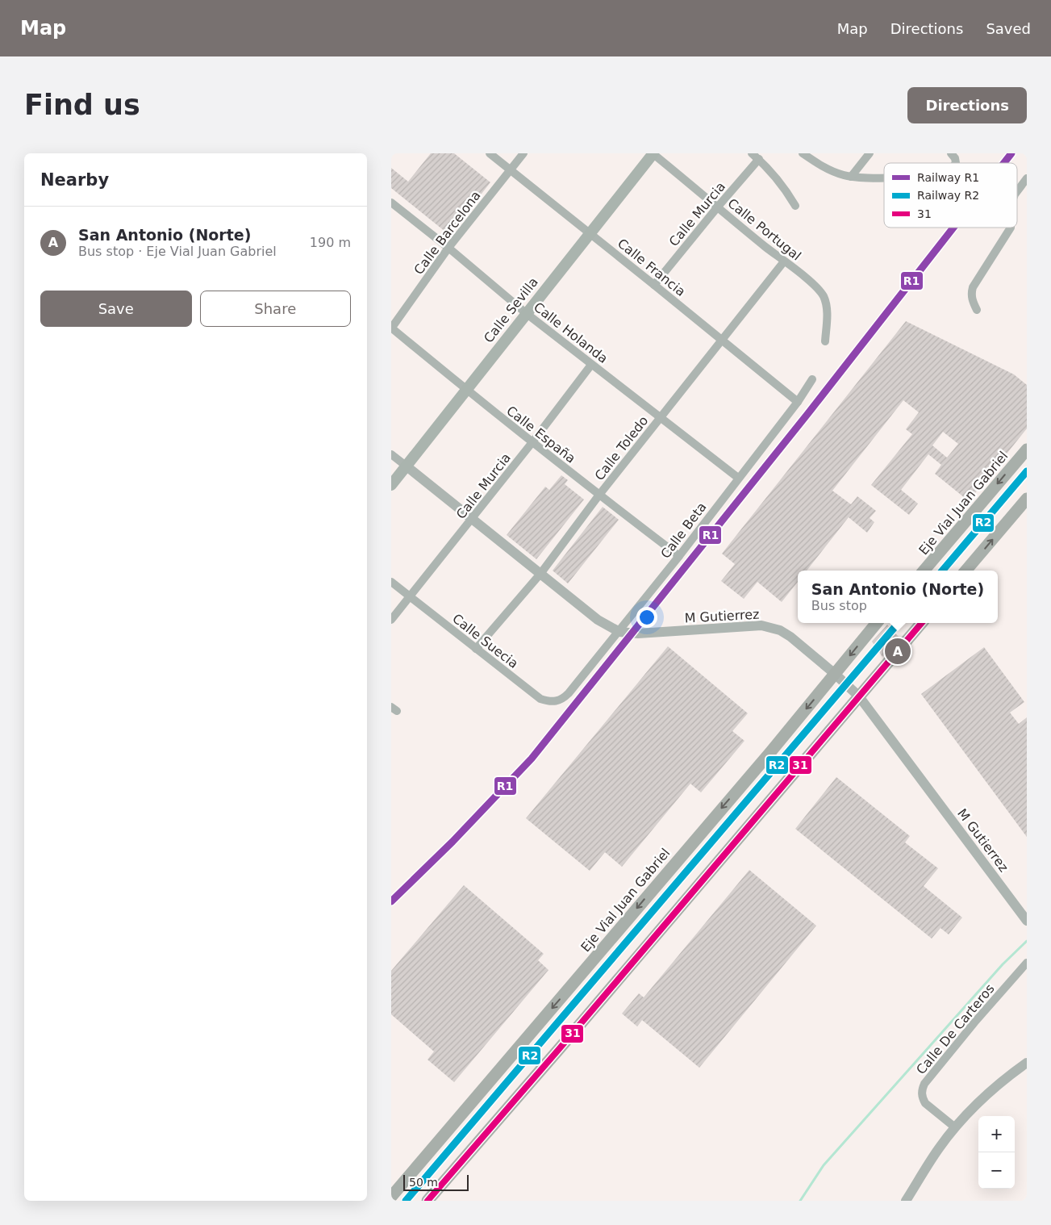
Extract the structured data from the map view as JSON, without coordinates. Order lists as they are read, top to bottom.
{
  "streets": {
    "main road": ["Calle Sevilla", "Eje Vial Juan Gabriel"],
    "street": [
      "Calle Murcia",
      "Calle Portugal",
      "Calle Barcelona",
      "Calle Francia",
      "Calle Holanda",
      "Calle España",
      "Calle Toledo",
      "Calle Beta",
      "M Gutierrez",
      "Calle Suecia",
      "Calle De Carteros"
    ]
  },
  "crossings": [
    ["Calle Murcia", "Calle Portugal"],
    ["Calle Murcia", "Calle Francia"],
    ["Calle Murcia", "Calle Holanda"],
    ["Calle Murcia", "Calle España"],
    ["Calle Murcia", "M Gutierrez"],
    ["Calle Murcia", "Calle Suecia"],
    ["Calle Portugal", "Calle Sevilla"],
    ["Calle Portugal", "Calle Toledo"],
    ["Calle Barcelona", "Calle Francia"],
    ["Calle Barcelona", "Calle Holanda"],
    ["Calle Barcelona", "Calle España"],
    ["Calle Francia", "Calle Sevilla"],
    ["Calle Francia", "Calle Toledo"],
    ["Calle Francia", "Calle Beta"],
    ["Calle Sevilla", "Calle Holanda"],
    ["Calle Sevilla", "Calle España"],
    ["Calle Sevilla", "M Gutierrez"],
    ["Calle Holanda", "Calle Toledo"],
    ["Calle Holanda", "Calle Beta"],
    ["Calle España", "Calle Toledo"],
    ["Calle España", "Calle Beta"],
    ["Calle Toledo", "M Gutierrez"],
    ["Calle Toledo", "Calle Suecia"],
    ["Eje Vial Juan Gabriel", "M Gutierrez"],
    ["Calle Beta", "M Gutierrez"],
    ["Calle Beta", "Calle Suecia"]
  ],
  "lines": ["rail line R1", "rail line R2", "transit line 31"],
  "legend": ["Railway R1", "Railway R2", "31"],
  "scale_bar": "50 m",
  "page": {
    "header": "Map",
    "nav": ["Map", "Directions", "Saved"],
    "buttons": [
      "Directions",
      ["Save", "Share"]
    ],
    "title": "Find us",
    "heading": "Nearby",
    "list": [
      {
        "mark": "A",
        "name": "San Antonio (Norte)",
        "note": "Bus stop · Eje Vial Juan Gabriel",
        "value": "190 m"
      }
    ],
    "popup": ["San Antonio (Norte)", "Bus stop"],
    "pins": "A",
    "map_buttons": ["+", "−"],
    "scale": "50 m"
  }
}
